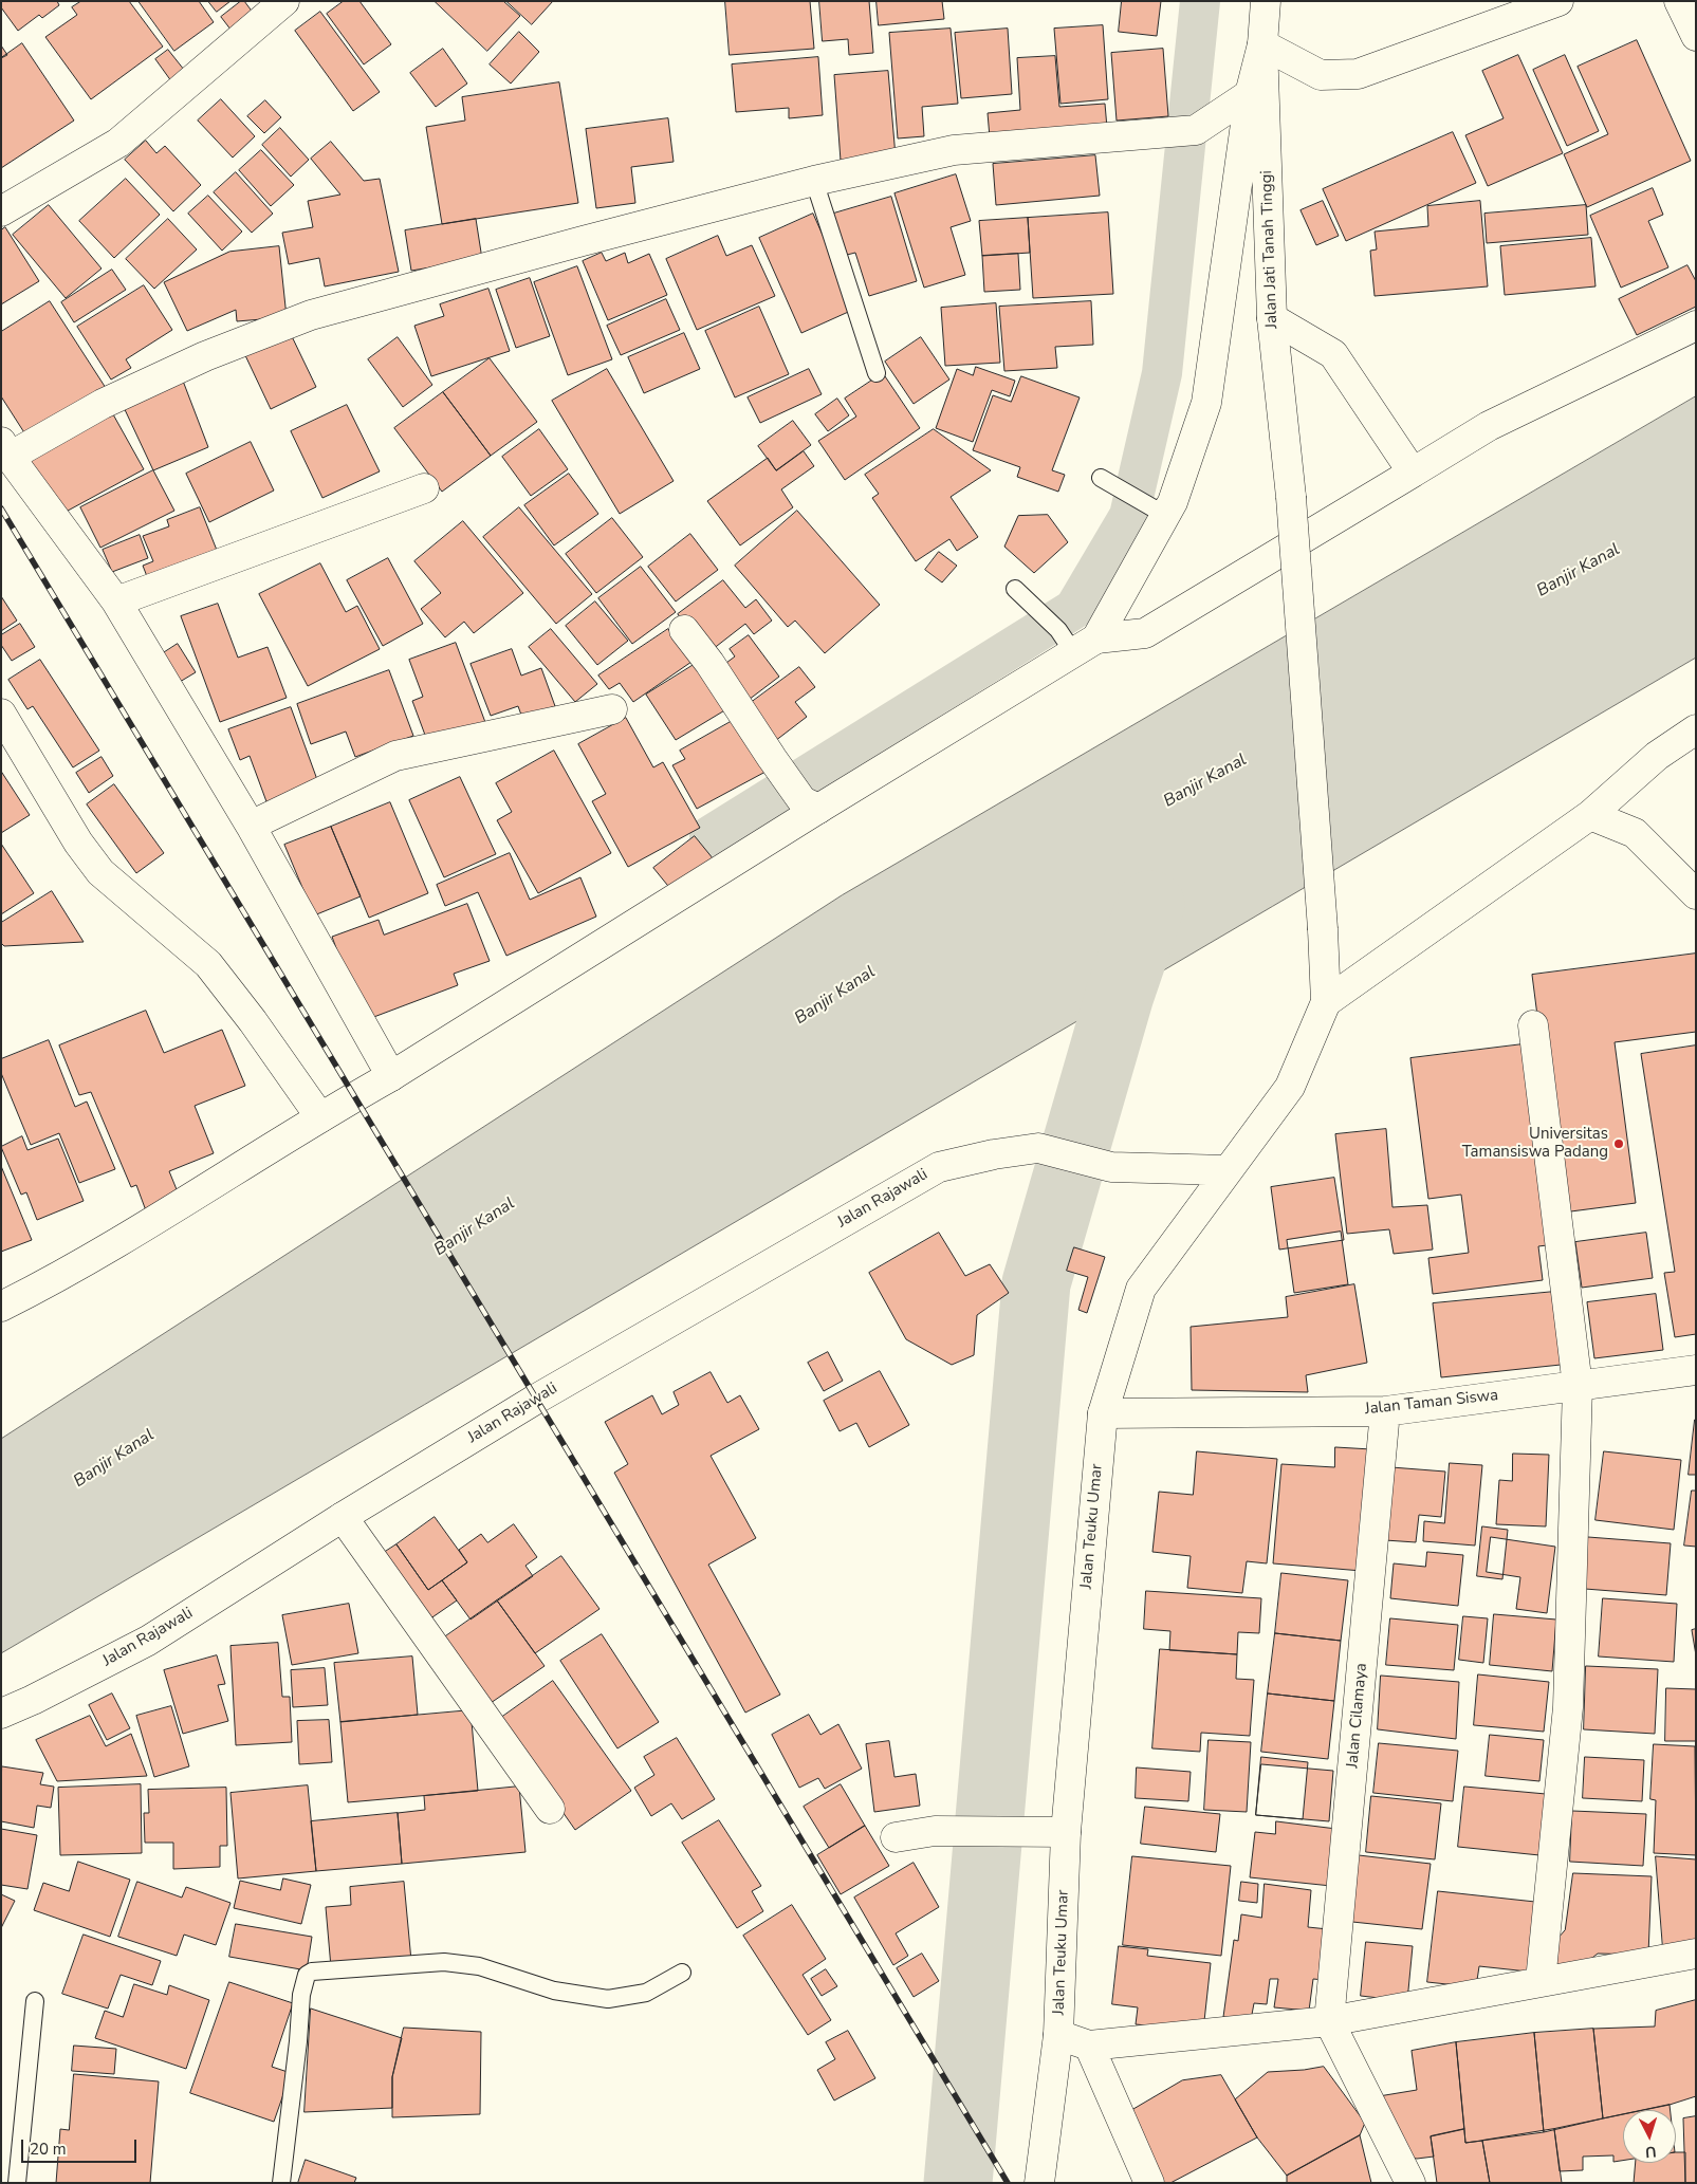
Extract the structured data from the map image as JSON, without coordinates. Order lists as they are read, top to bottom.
{
  "streets": {
    "street": [
      "Jalan Jati Tanah Tinggi",
      "Jalan Rajawali",
      "Jalan Taman Siswa",
      "Jalan Teuku Umar",
      "Jalan Cilamaya"
    ]
  },
  "crossings": [
    ["Jalan Jati Tanah Tinggi", "Jalan Teuku Umar"],
    ["Jalan Rajawali", "Jalan Teuku Umar"],
    ["Jalan Taman Siswa", "Jalan Teuku Umar"],
    ["Jalan Taman Siswa", "Jalan Cilamaya"]
  ],
  "water": ["Banjir Kanal"],
  "places": ["Universitas Tamansiswa Padang"],
  "scale_bar": "20 m",
  "north": "bottom"
}
